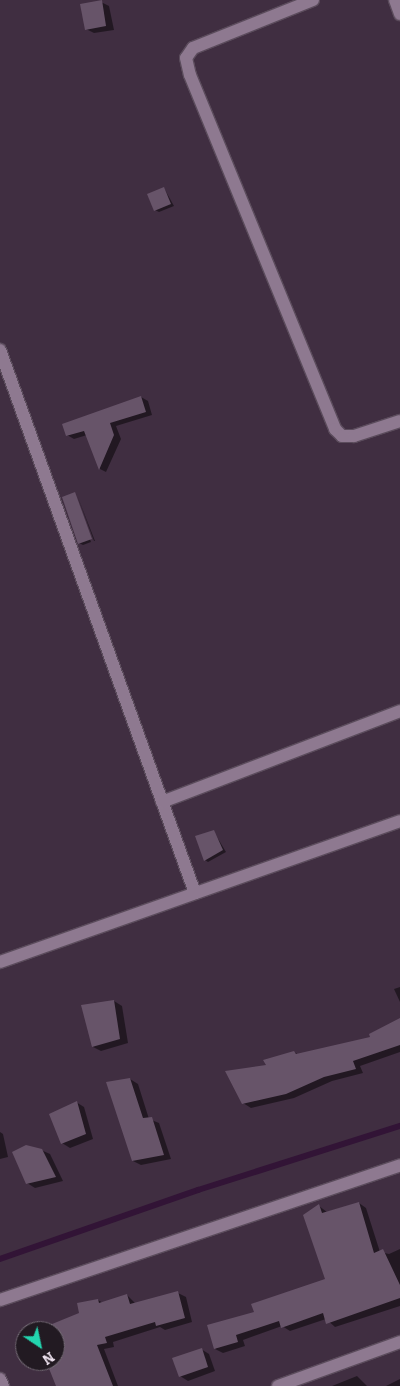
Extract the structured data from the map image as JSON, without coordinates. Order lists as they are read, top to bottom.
{
  "north": "bottom right"
}
